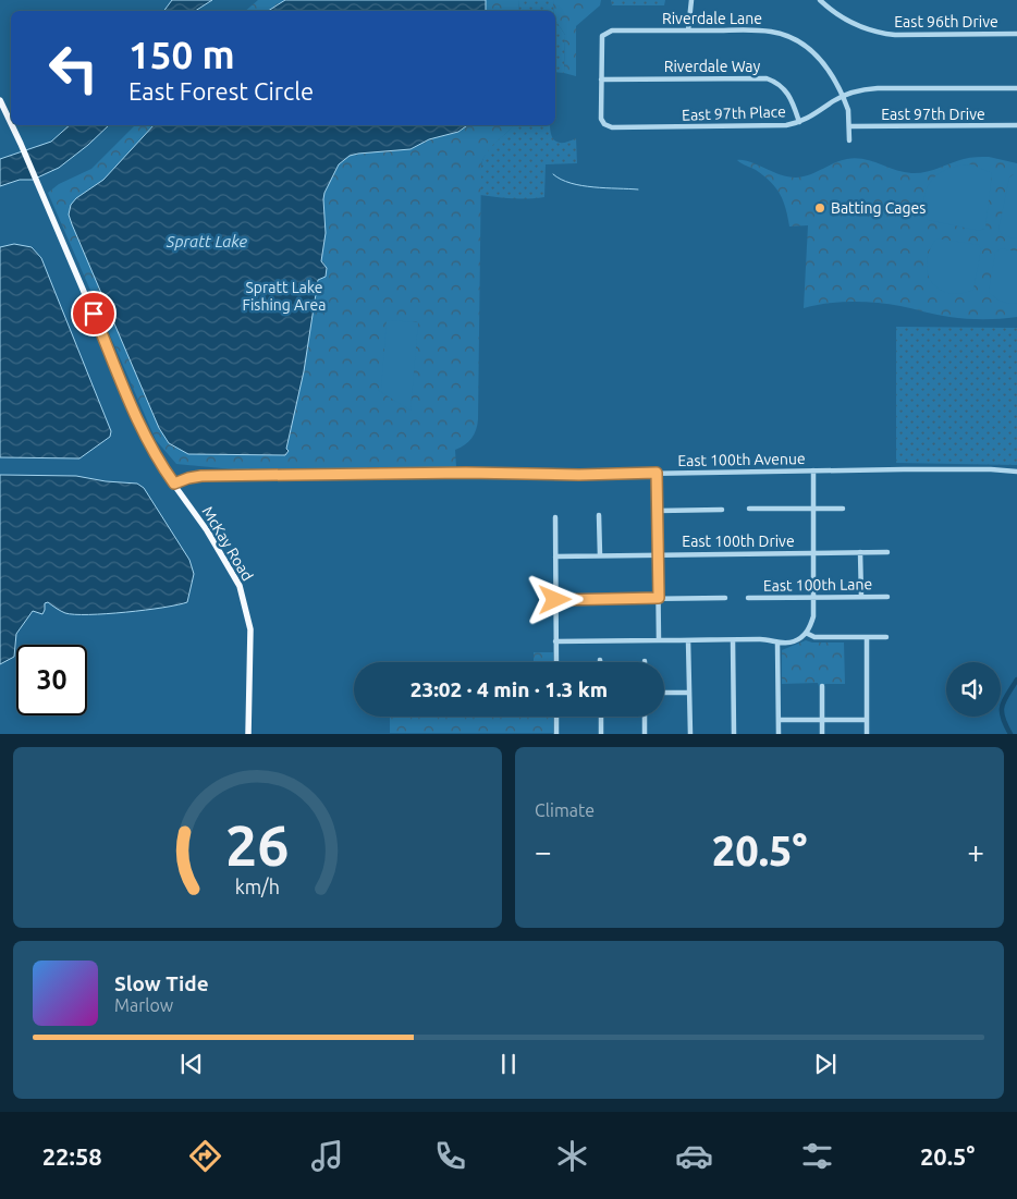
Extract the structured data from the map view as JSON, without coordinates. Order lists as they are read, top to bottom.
{
  "streets": {
    "main road": ["McKay Road"],
    "street": [
      "Riverdale Lane",
      "East 96th Drive",
      "Riverdale Way",
      "East 97th Place",
      "East 97th Drive",
      "East 100th Avenue",
      "East 100th Drive",
      "East 100th Lane"
    ]
  },
  "crossings": [
    ["Riverdale Lane", "Riverdale Way"],
    ["Riverdale Lane", "East 97th Place"],
    ["Riverdale Lane", "East 97th Drive"],
    ["Riverdale Way", "East 97th Place"],
    ["East 100th Avenue", "McKay Road"]
  ],
  "water": ["Spratt Lake"],
  "parks": ["Spratt Lake Fishing Area"],
  "places": ["Batting Cages"],
  "page": {
    "turn": ["150 m", "East Forest Circle"],
    "limit": "30",
    "trip": "23:02 · 4 min · 1.3 km",
    "tile": "Climate",
    "heat": ["−", "20.5°", "+"],
    "song": ["Slow Tide", "Marlow"],
    "tabs": ["22:58", "20.5°"],
    "gauge": ["26", "km/h"]
  }
}
